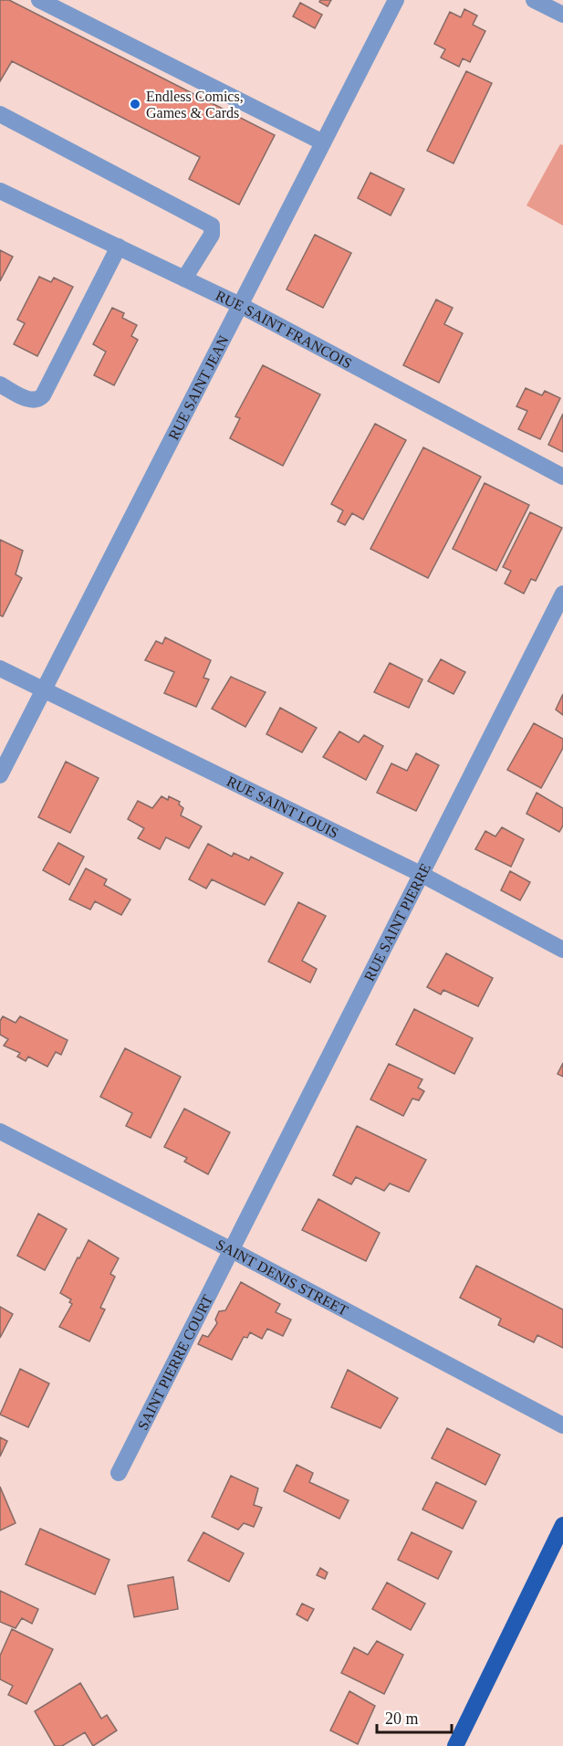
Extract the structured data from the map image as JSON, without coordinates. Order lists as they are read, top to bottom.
{
  "streets": {
    "street": [
      "RUE SAINT FRANCOIS",
      "RUE SAINT JEAN",
      "RUE SAINT LOUIS",
      "RUE SAINT PIERRE",
      "SAINT DENIS STREET",
      "SAINT PIERRE COURT"
    ]
  },
  "crossings": [
    ["RUE SAINT FRANCOIS", "RUE SAINT JEAN"],
    ["RUE SAINT JEAN", "RUE SAINT LOUIS"],
    ["RUE SAINT LOUIS", "RUE SAINT PIERRE"],
    ["RUE SAINT PIERRE", "SAINT DENIS STREET"],
    ["RUE SAINT PIERRE", "SAINT PIERRE COURT"],
    ["SAINT DENIS STREET", "SAINT PIERRE COURT"]
  ],
  "places": ["Endless Comics, Games & Cards"],
  "scale_bar": "20 m"
}
